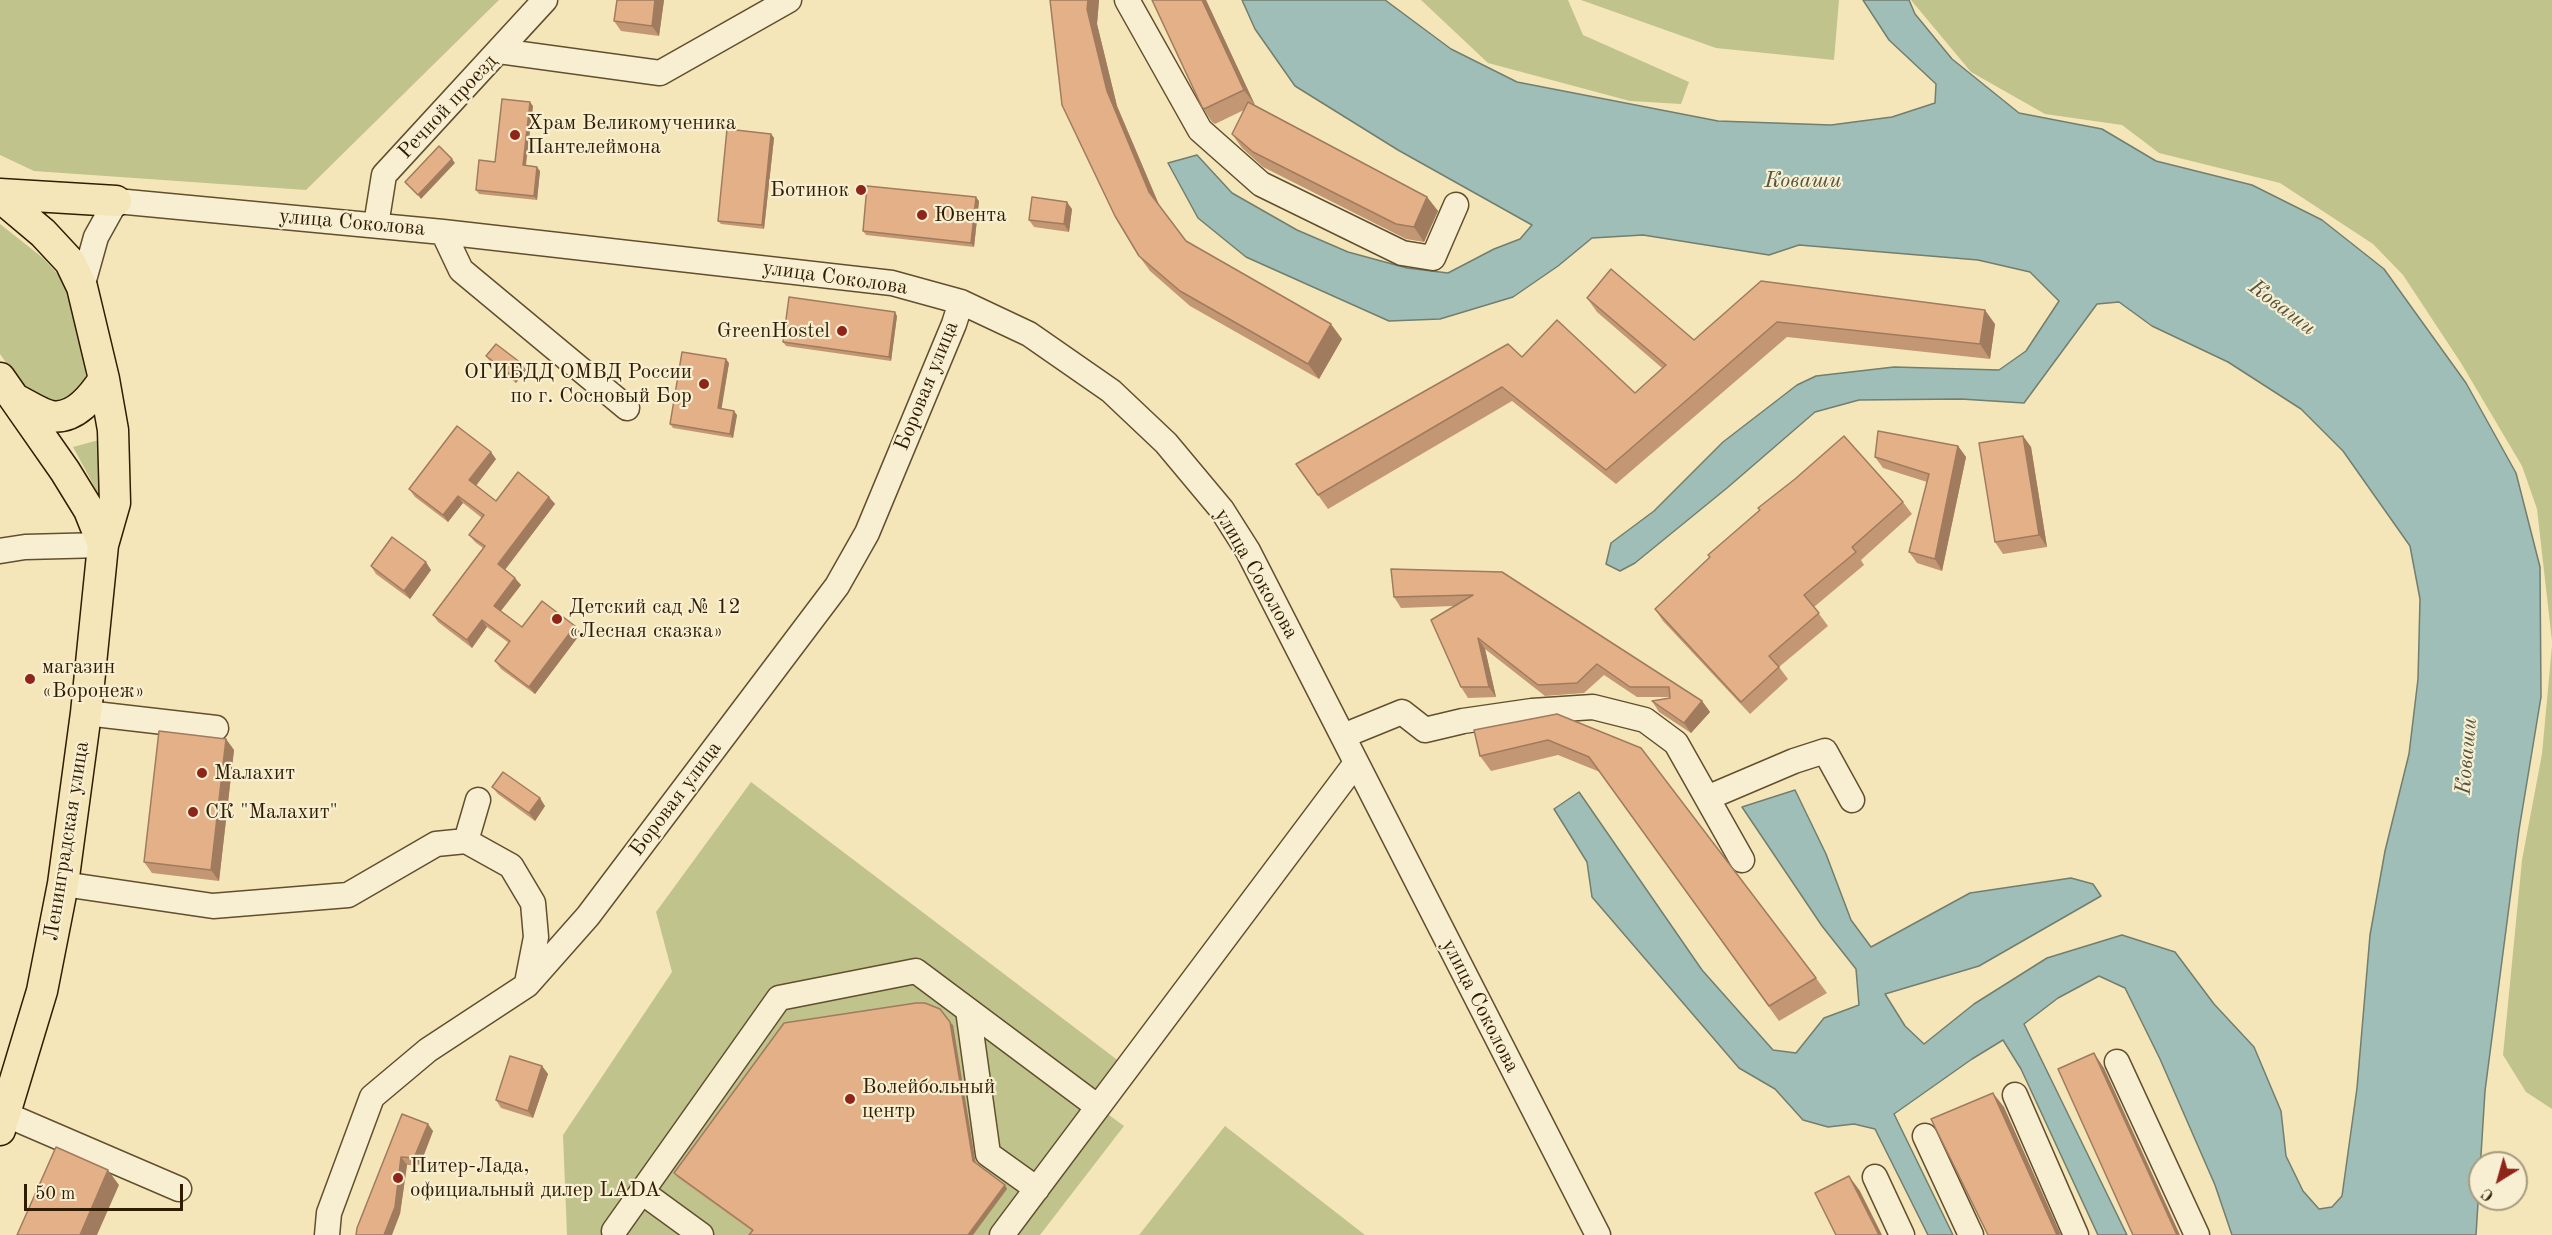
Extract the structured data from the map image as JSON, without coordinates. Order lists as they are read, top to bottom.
{
  "streets": {
    "main road": ["Ленинградская улица"],
    "street": ["Речной проезд", "улица Соколова", "Боровая улица"]
  },
  "crossings": [
    ["Речной проезд", "улица Соколова"],
    ["улица Соколова", "Боровая улица"]
  ],
  "water": ["Коваши"],
  "places": [
    "Храм Великомученика Пантелеймона",
    "Ботинок",
    "Ювента",
    "GreenHostel",
    "ОГИБДД ОМВД России по г. Сосновый Бор",
    "Детский сад № 12 «Лесная сказка»",
    "магазин «Воронеж»",
    "Малахит",
    "СК \"Малахит\"",
    "Волейбольный центр",
    "Питер-Лада, официальный дилер LADA"
  ],
  "scale_bar": "50 m",
  "north": "bottom left"
}
